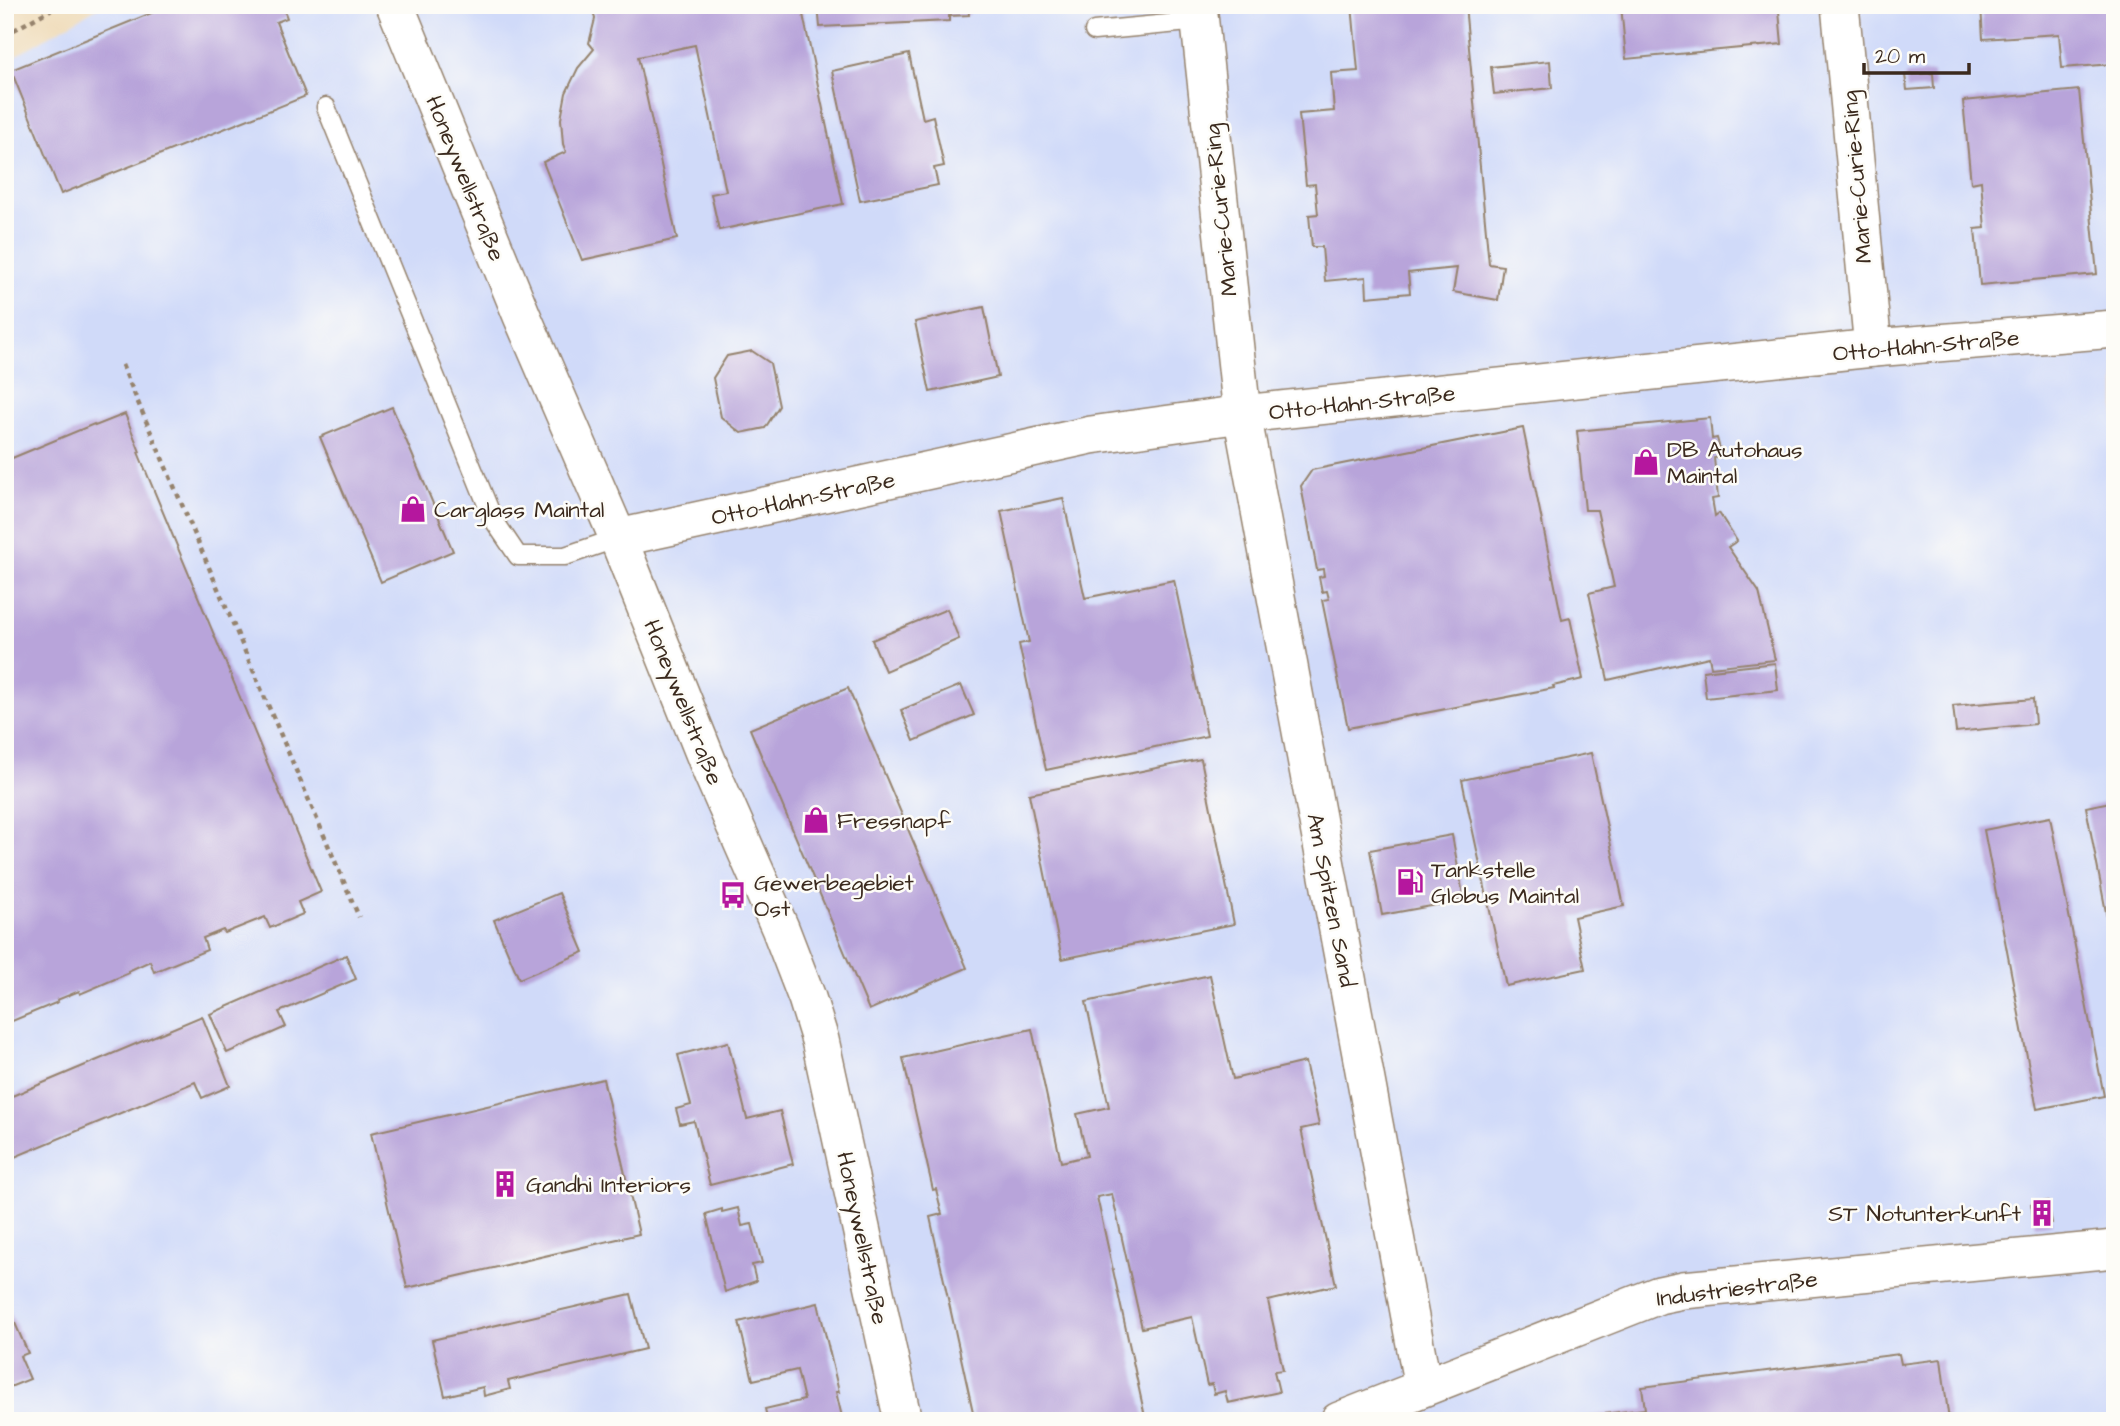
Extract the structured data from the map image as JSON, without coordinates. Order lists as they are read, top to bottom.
{
  "streets": {
    "street": [
      "Marie-Curie-Ring",
      "Honeywellstraße",
      "Otto-Hahn-Straße",
      "Am Spitzen Sand",
      "Industriestraße"
    ]
  },
  "crossings": [
    ["Marie-Curie-Ring", "Otto-Hahn-Straße"],
    ["Marie-Curie-Ring", "Am Spitzen Sand"],
    ["Honeywellstraße", "Otto-Hahn-Straße"],
    ["Otto-Hahn-Straße", "Am Spitzen Sand"],
    ["Am Spitzen Sand", "Industriestraße"]
  ],
  "places": {
    "shop": ["DB Autohaus Maintal", "Carglass Maintal", "Fressnapf"],
    "fuel station": ["Tankstelle Globus Maintal"],
    "bus stop": ["Gewerbegebiet Ost"],
    "building": ["Gandhi Interiors", "ST Notunterkunft"]
  },
  "scale_bar": "20 m"
}
